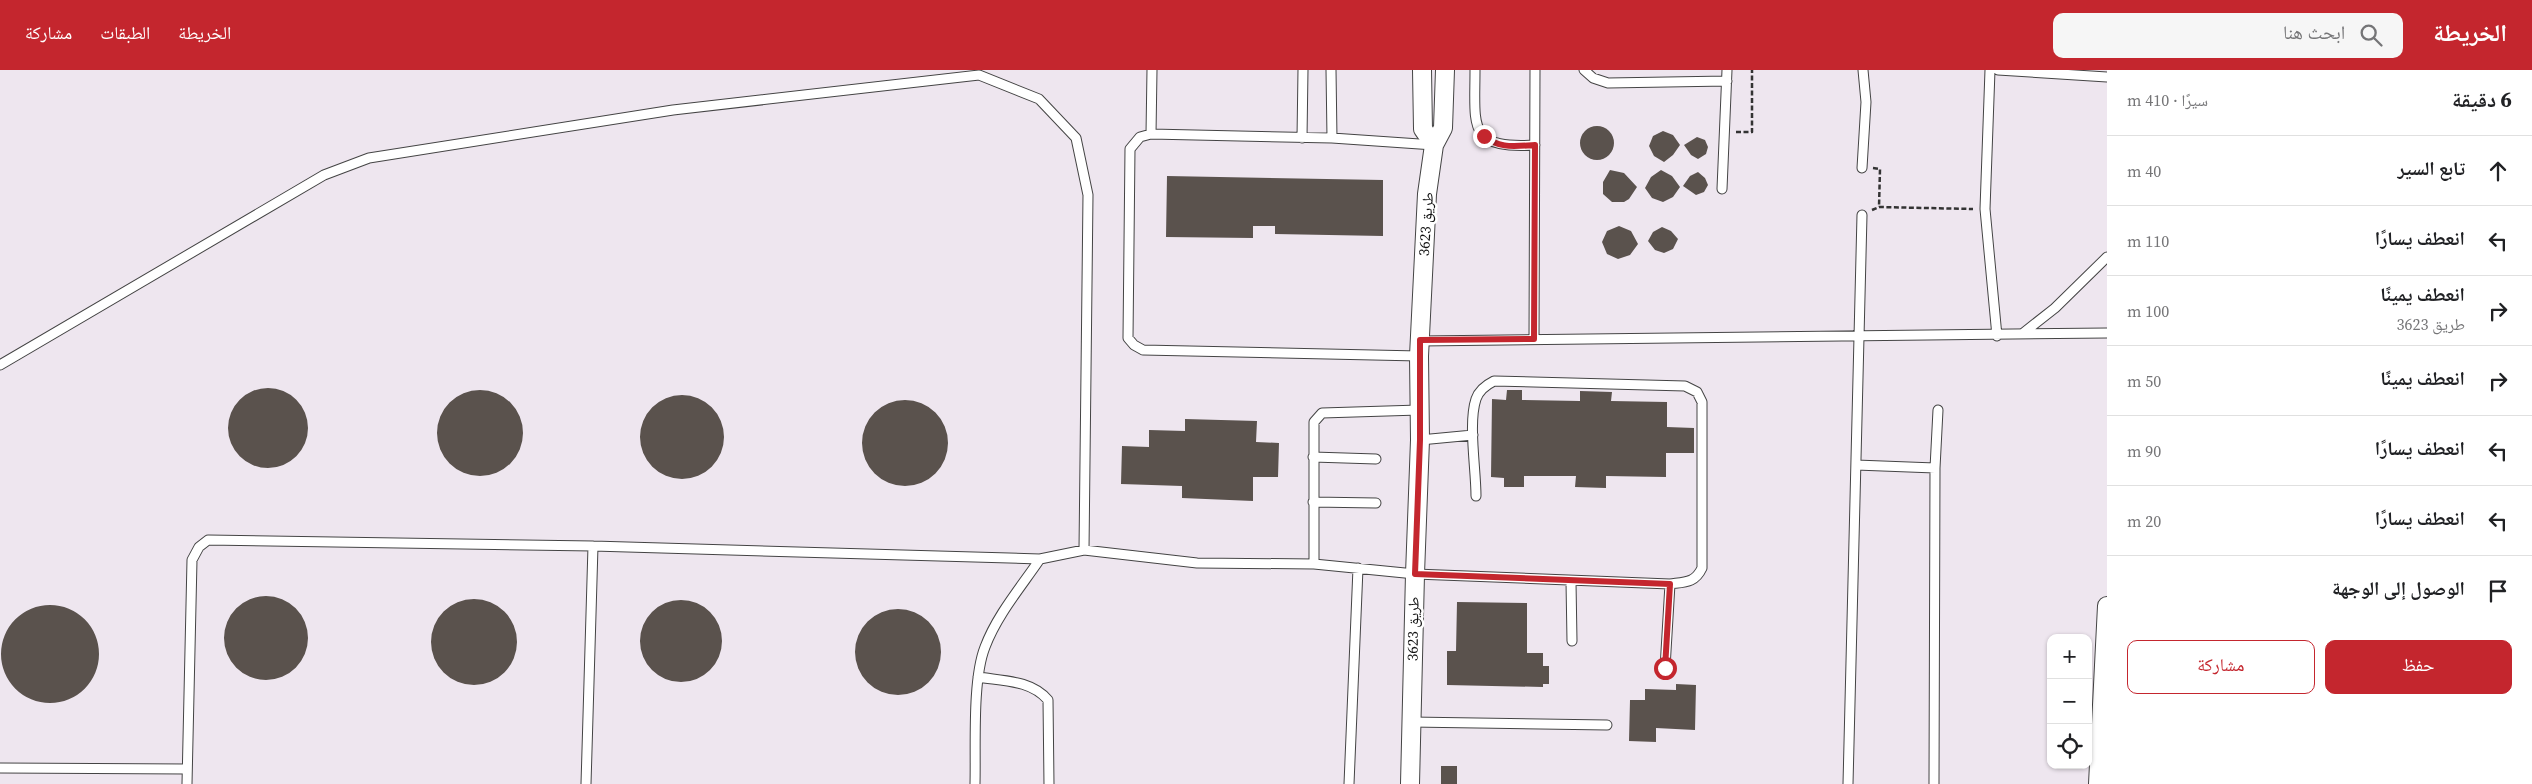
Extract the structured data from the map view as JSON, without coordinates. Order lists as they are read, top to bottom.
{
  "streets": {
    "street": ["طريق 3623"]
  },
  "page": {
    "header": "الخريطة",
    "search": "ابحث هنا",
    "nav": ["الخريطة", "الطبقات", "مشاركة"],
    "heading": ["6 دقيقة", "سيرًا · 410 m"],
    "list": [
      ["تابع السير", "40 m"],
      ["انعطف يسارًا", "110 m"],
      ["انعطف يمينًا", "طريق 3623", "100 m"],
      ["انعطف يمينًا", "50 m"],
      ["انعطف يسارًا", "90 m"],
      ["انعطف يسارًا", "20 m"],
      "الوصول إلى الوجهة"
    ],
    "buttons": ["حفظ", "مشاركة"],
    "map_buttons": ["+", "−"]
  }
}
